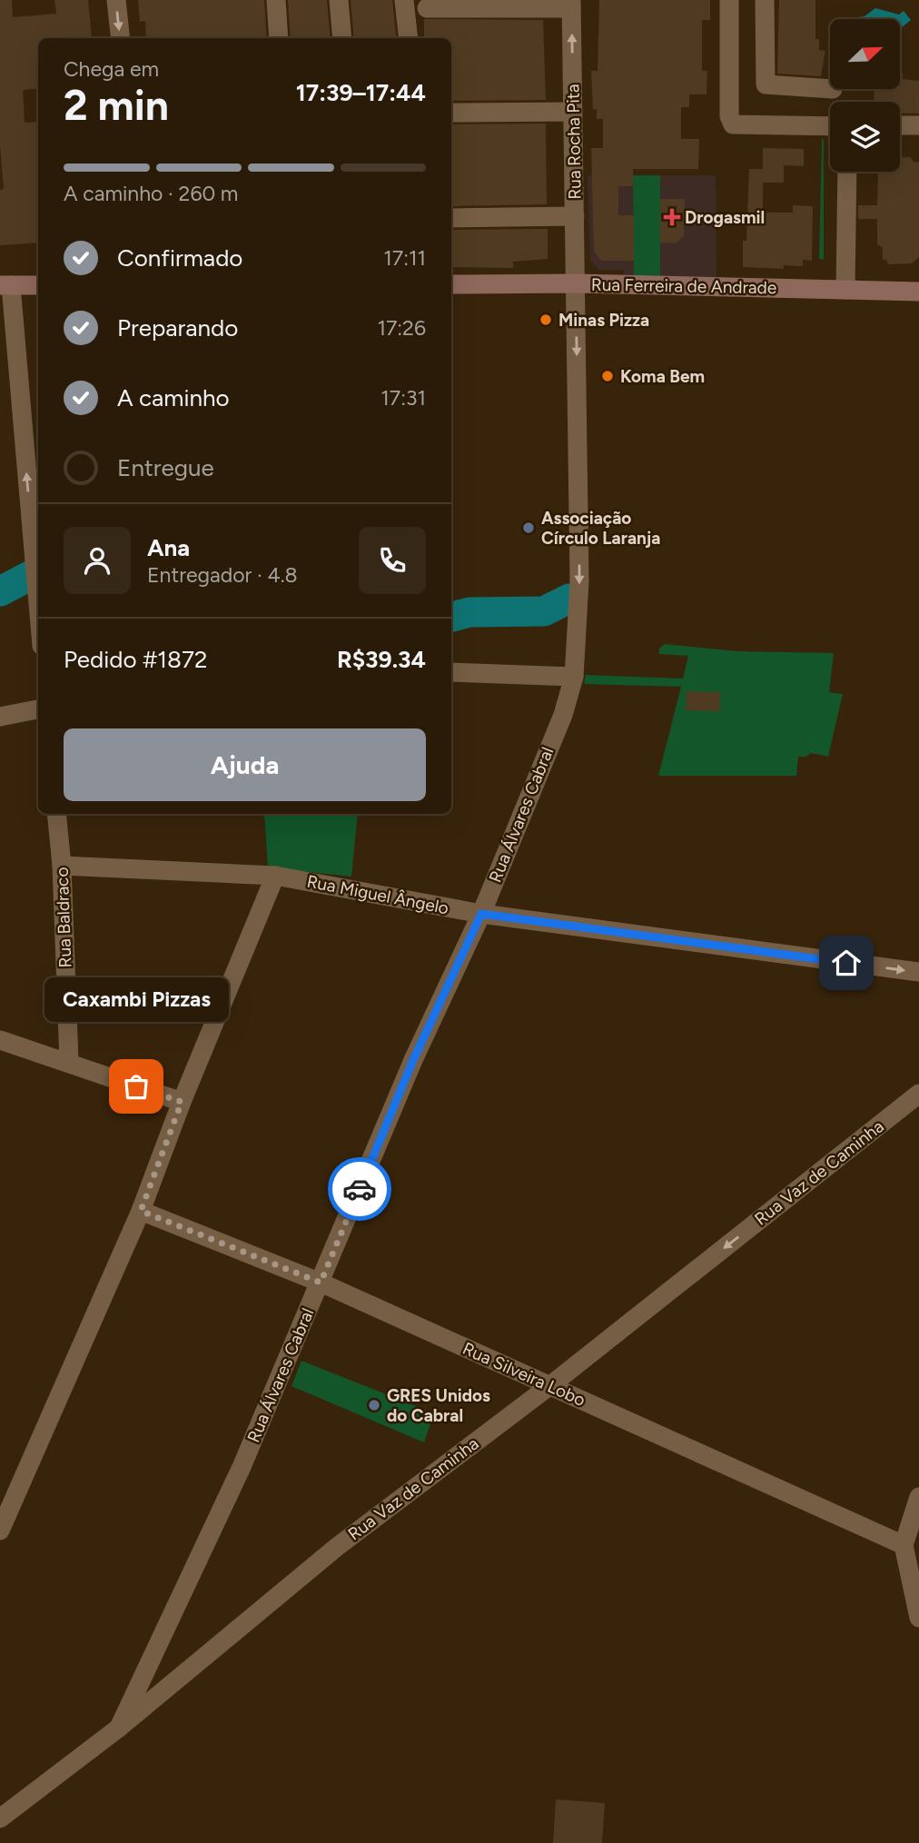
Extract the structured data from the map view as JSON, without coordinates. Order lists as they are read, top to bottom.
{
  "streets": {
    "street": [
      "Rua Rocha Pita",
      "Rua Ferreira de Andrade",
      "Rua Álvares Cabral",
      "Rua Miguel Ângelo",
      "Rua Baldraco",
      "Rua Vaz de Caminha",
      "Rua Silveira Lobo"
    ]
  },
  "crossings": [
    ["Rua Rocha Pita", "Rua Ferreira de Andrade"],
    ["Rua Rocha Pita", "Rua Álvares Cabral"],
    ["Rua Ferreira de Andrade", "Rua Álvares Cabral"],
    ["Rua Álvares Cabral", "Rua Miguel Ângelo"],
    ["Rua Álvares Cabral", "Rua Vaz de Caminha"],
    ["Rua Álvares Cabral", "Rua Silveira Lobo"],
    ["Rua Miguel Ângelo", "Rua Baldraco"],
    ["Rua Vaz de Caminha", "Rua Silveira Lobo"]
  ],
  "one_way": ["Rua Rocha Pita", "Rua Miguel Ângelo", "Rua Vaz de Caminha"],
  "places": {
    "health": ["Drogasmil"],
    "other": [
      "Minas Pizza",
      "Koma Bem",
      "Associação Círculo Laranja",
      "Caxambi Pizzas",
      "GRES Unidos do Cabral"
    ]
  },
  "north": "top right",
  "page": {
    "heading": ["2 min", "Chega em", "17:39–17:44"],
    "panel": [
      "Ana",
      "Entregador · 4.8",
      "Pedido #1872",
      "R$39.34"
    ],
    "bar": "A caminho · 260 m",
    "list": [
      ["Confirmado", "17:11"],
      ["Preparando", "17:26"],
      ["A caminho", "17:31"],
      "Entregue"
    ],
    "buttons": "Ajuda",
    "bubble": "Caxambi Pizzas"
  }
}
